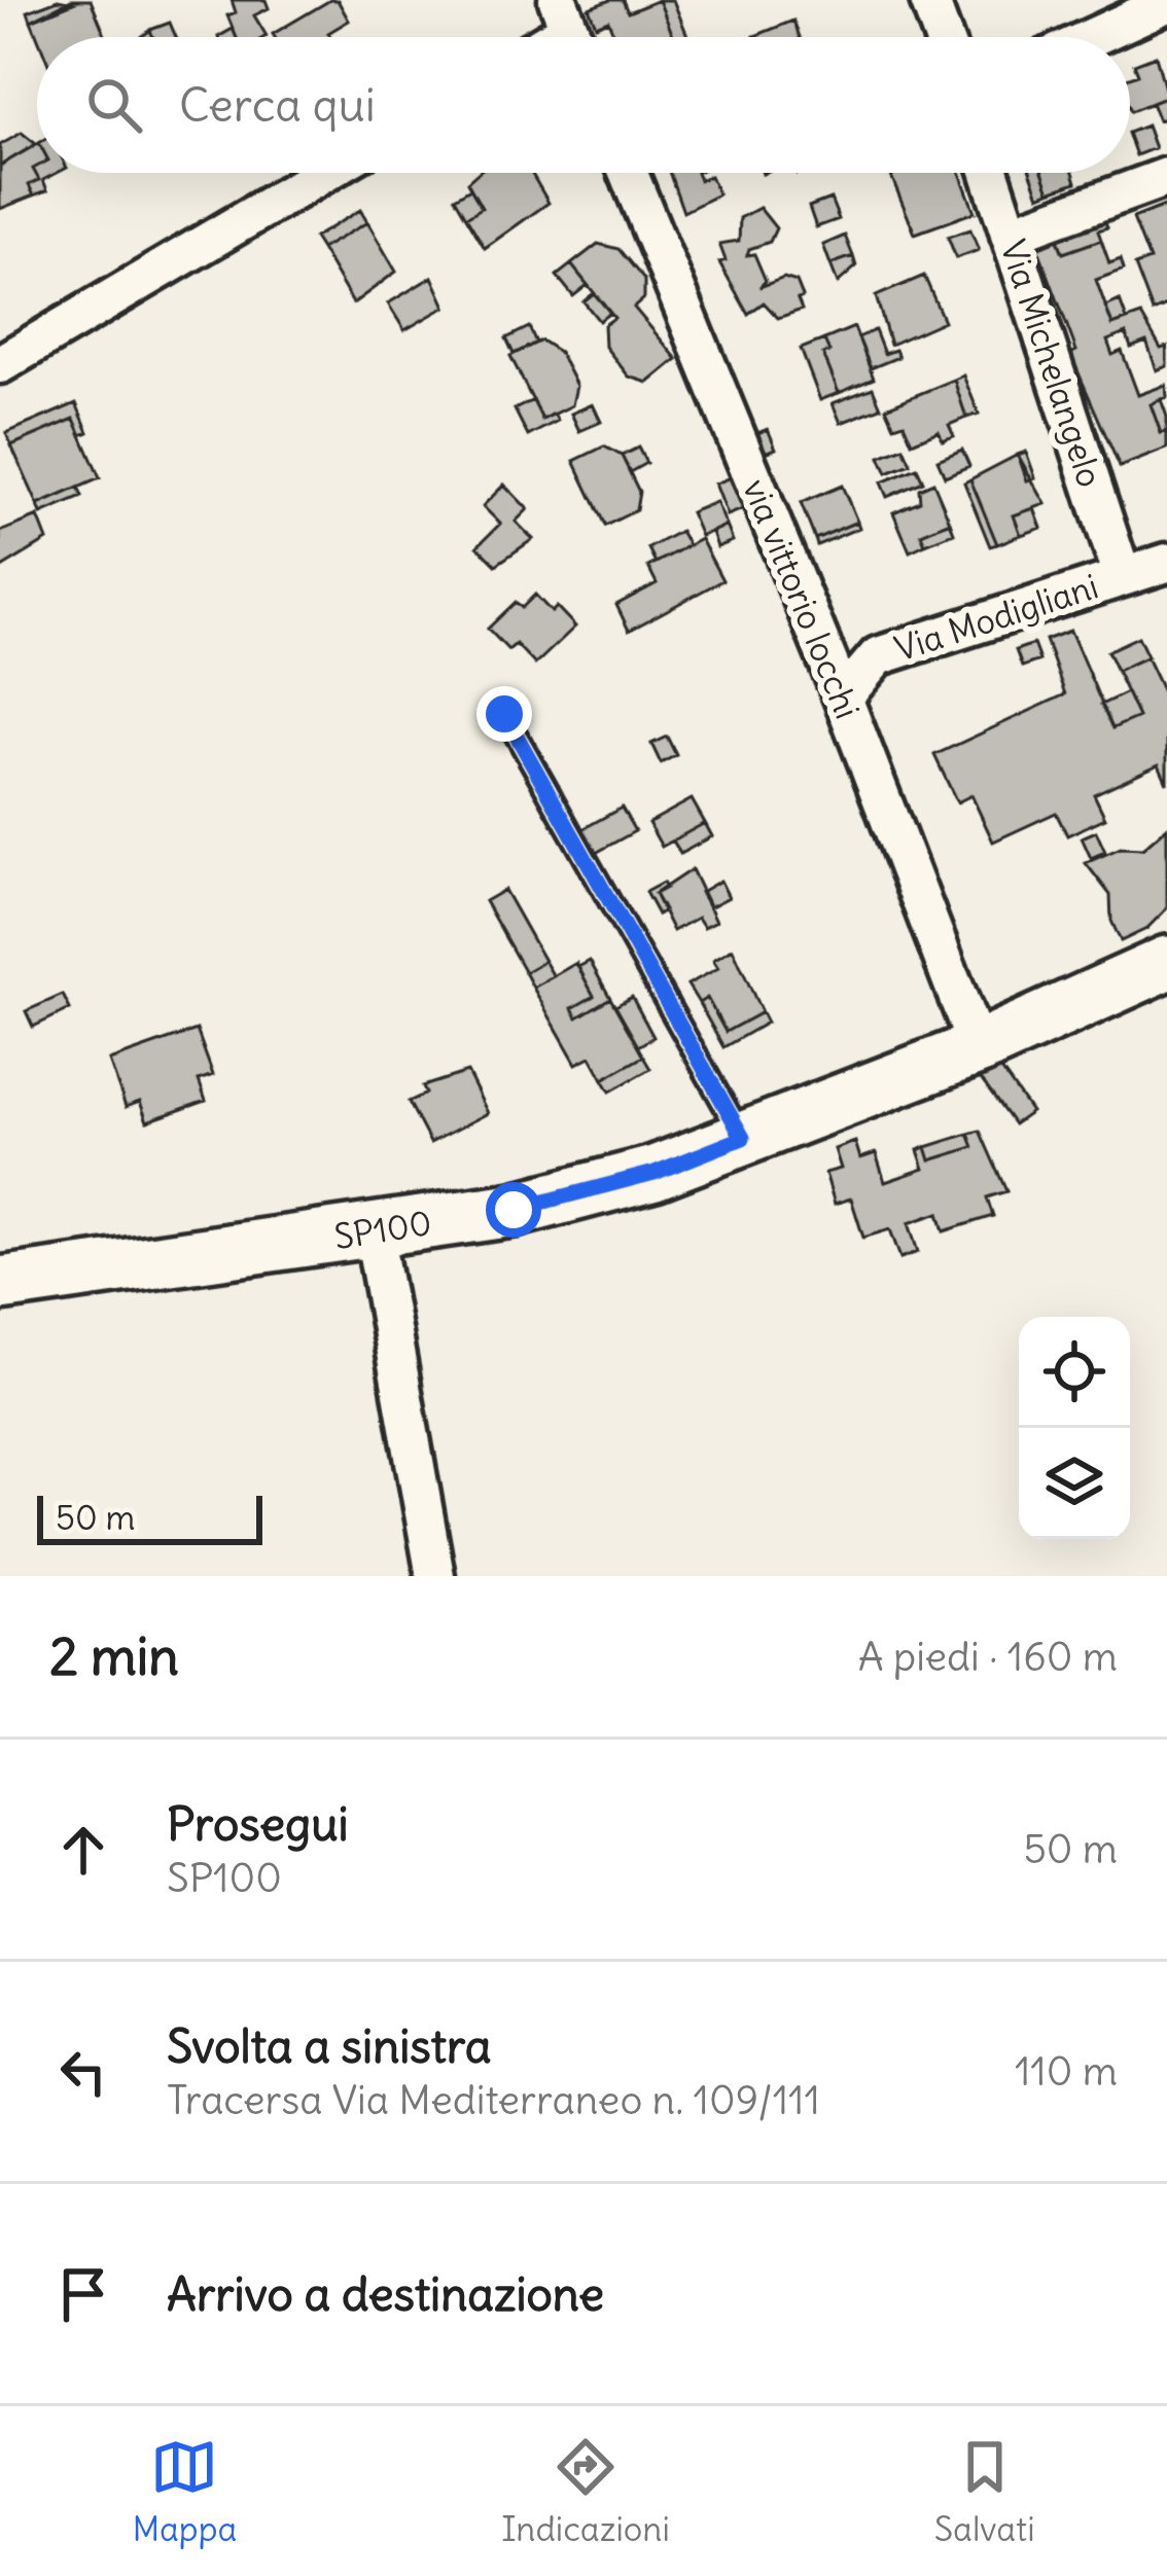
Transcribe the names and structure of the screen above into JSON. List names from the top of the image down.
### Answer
{
  "streets": {
    "main road": ["SP100"],
    "street": ["Via Michelangelo", "via vittorio locchi", "Via Modigliani"]
  },
  "crossings": [
    ["Via Michelangelo", "Via Modigliani"],
    ["via vittorio locchi", "Via Modigliani"],
    ["via vittorio locchi", "SP100"]
  ],
  "scale_bar": "50 m",
  "page": {
    "search": "Cerca qui",
    "scale": "50 m",
    "heading": ["2 min", "A piedi · 160 m"],
    "list": [
      ["Prosegui", "SP100", "50 m"],
      ["Svolta a sinistra", "Tracersa Via Mediterraneo n. 109/111", "110 m"],
      "Arrivo a destinazione"
    ],
    "nav": ["Mappa", "Indicazioni", "Salvati"]
  }
}
